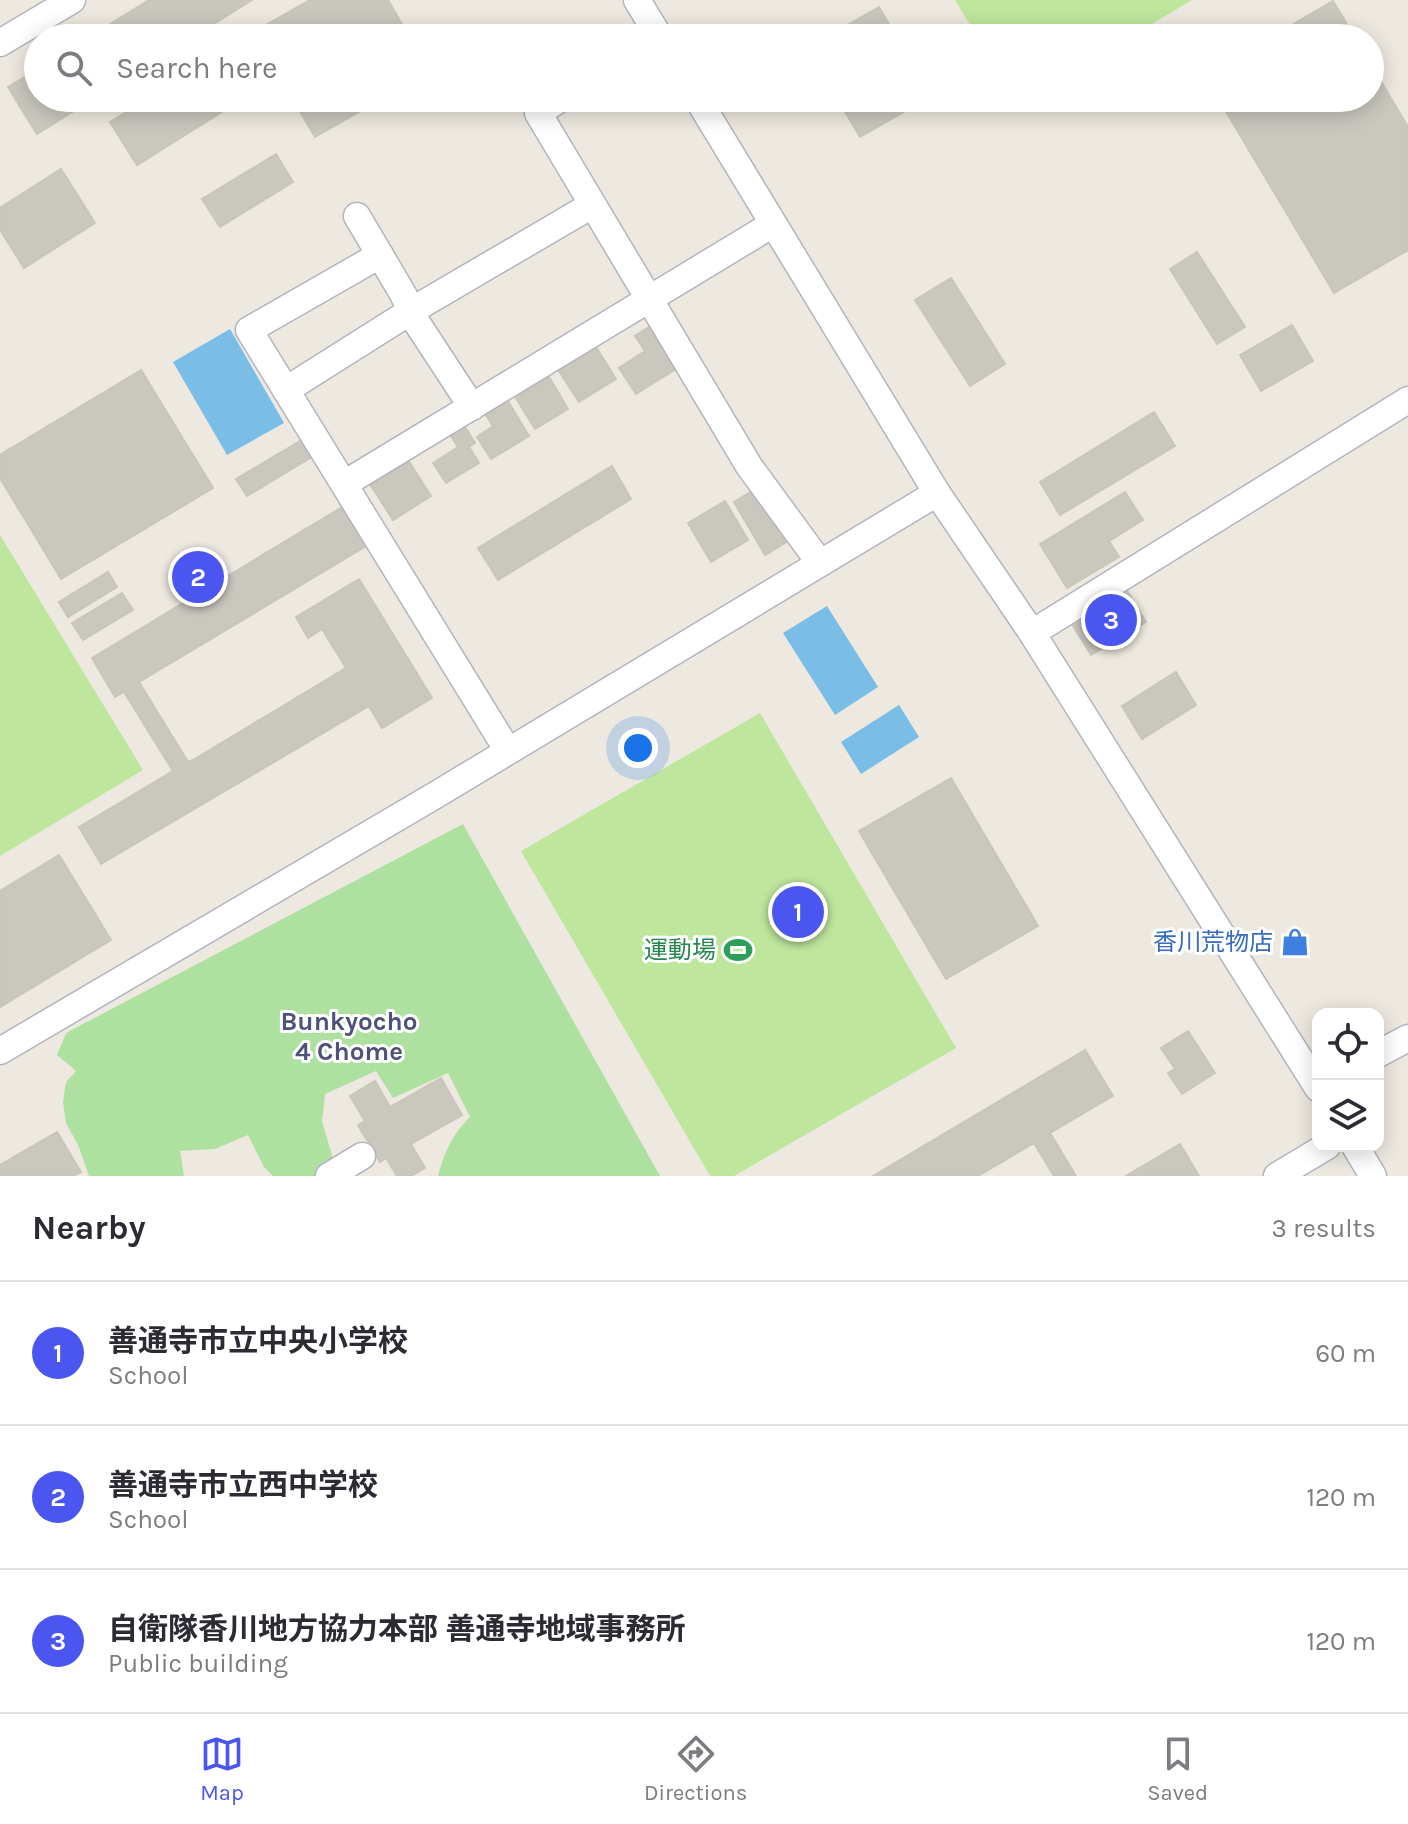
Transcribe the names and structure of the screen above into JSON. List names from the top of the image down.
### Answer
{
  "districts": ["Bunkyocho 4 Chome"],
  "places": {
    "shop": ["香川荒物店"],
    "sports": ["運動場"]
  },
  "page": {
    "search": "Search here",
    "pins": ["2", "3", "1"],
    "heading": ["Nearby", "3 results"],
    "list": [
      {
        "mark": "1",
        "name": "善通寺市立中央小学校",
        "note": "School",
        "value": "60 m"
      },
      {
        "mark": "2",
        "name": "善通寺市立西中学校",
        "note": "School",
        "value": "120 m"
      },
      {
        "mark": "3",
        "name": "自衛隊香川地方協力本部 善通寺地域事務所",
        "note": "Public building",
        "value": "120 m"
      }
    ],
    "nav": ["Map", "Directions", "Saved"]
  }
}
